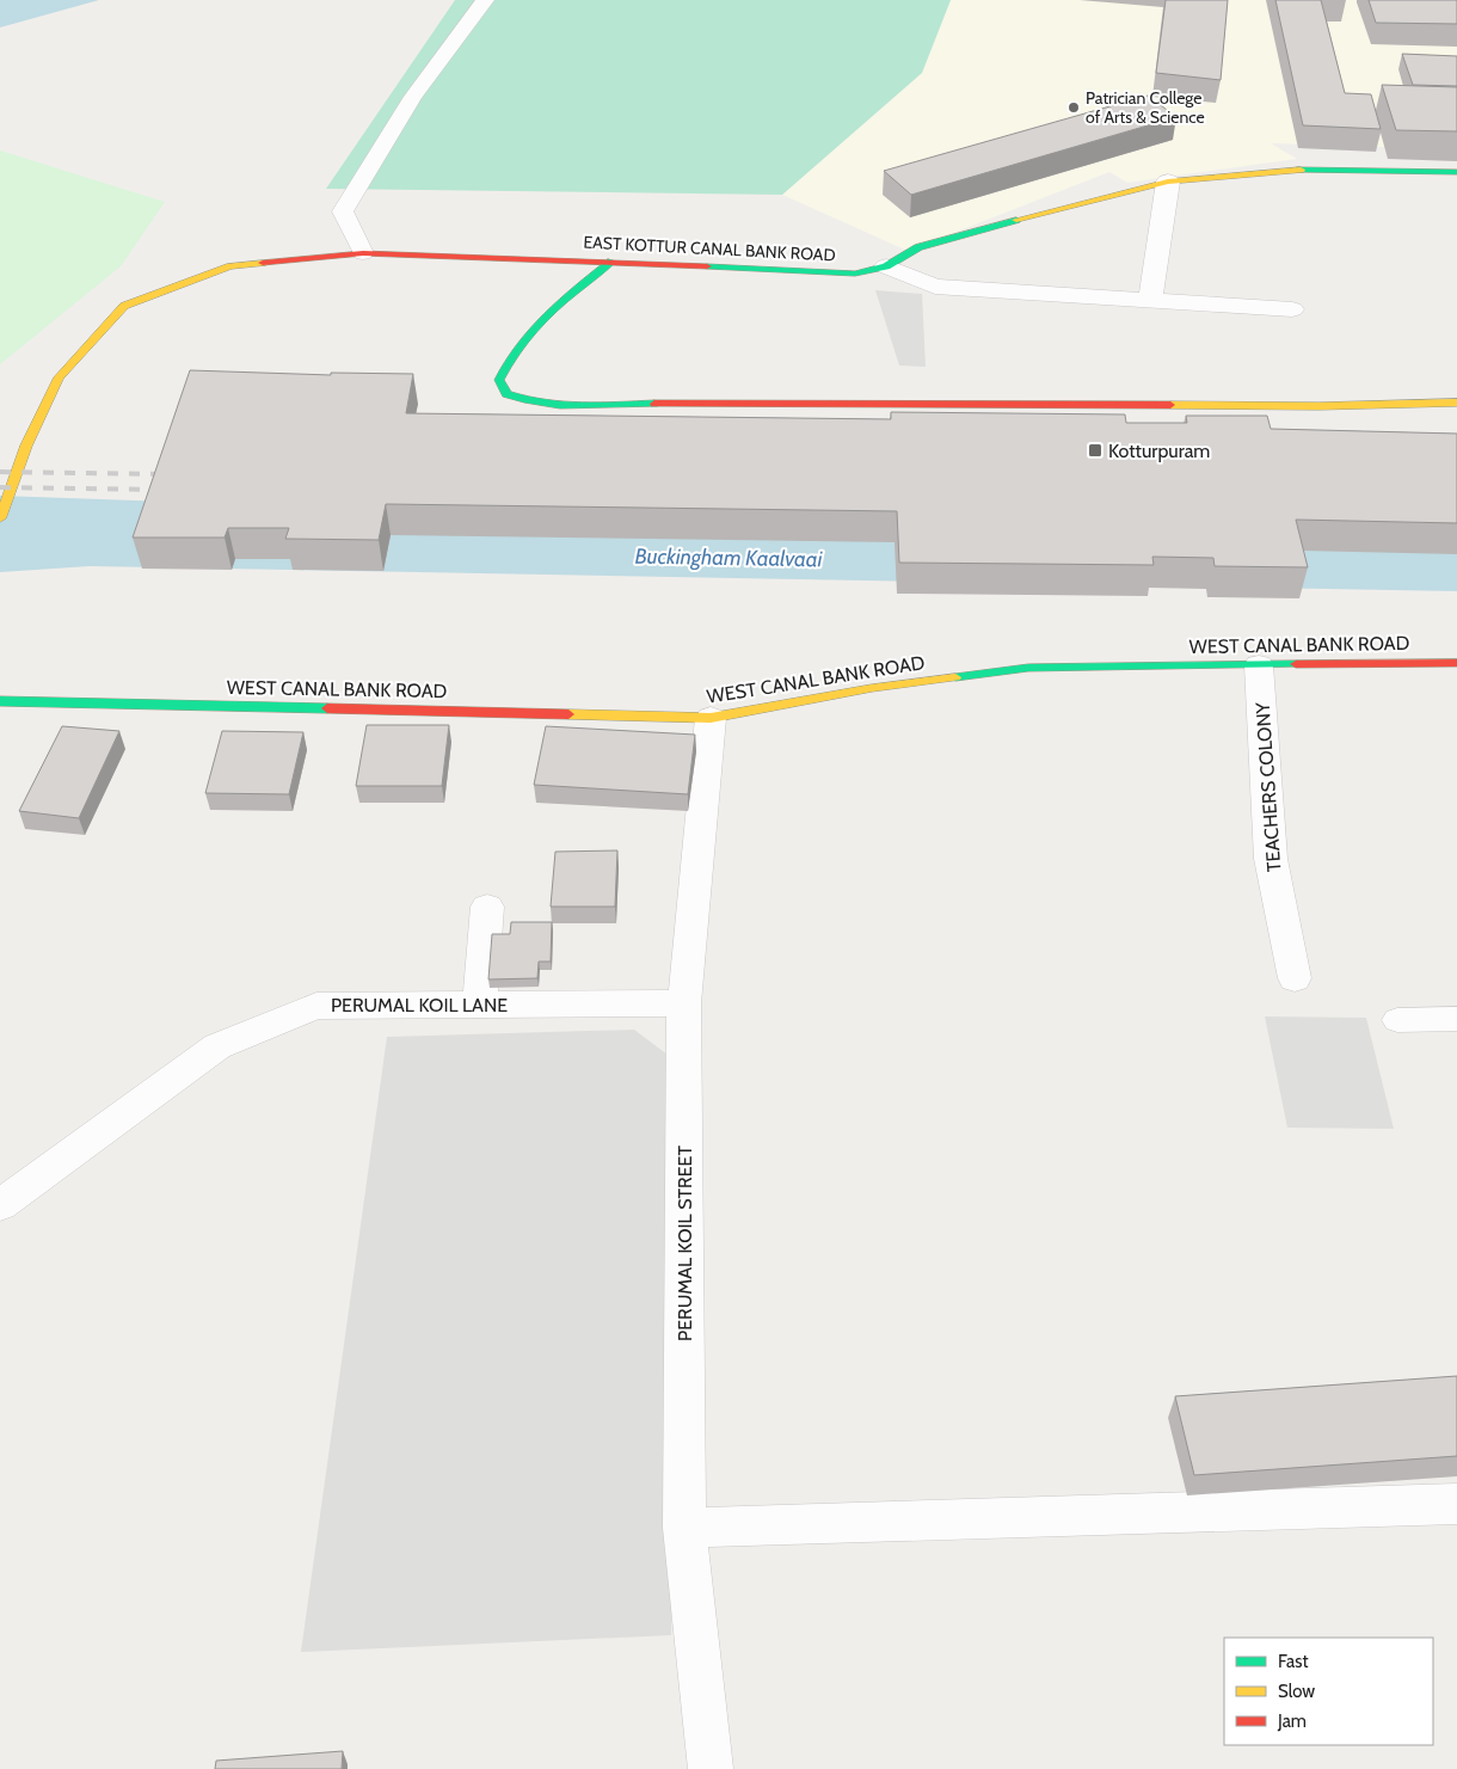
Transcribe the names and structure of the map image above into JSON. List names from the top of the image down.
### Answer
{
  "streets": {
    "street": [
      "EAST KOTTUR CANAL BANK ROAD",
      "WEST CANAL BANK ROAD",
      "TEACHERS COLONY",
      "PERUMAL KOIL LANE",
      "PERUMAL KOIL STREET"
    ]
  },
  "crossings": [
    ["WEST CANAL BANK ROAD", "TEACHERS COLONY"],
    ["WEST CANAL BANK ROAD", "PERUMAL KOIL STREET"],
    ["PERUMAL KOIL LANE", "PERUMAL KOIL STREET"]
  ],
  "water": ["Buckingham Kaalvaai"],
  "places": {
    "other": ["Patrician College of Arts & Science"],
    "transit": ["Kotturpuram"]
  },
  "legend": ["Fast", "Slow", "Jam"]
}
